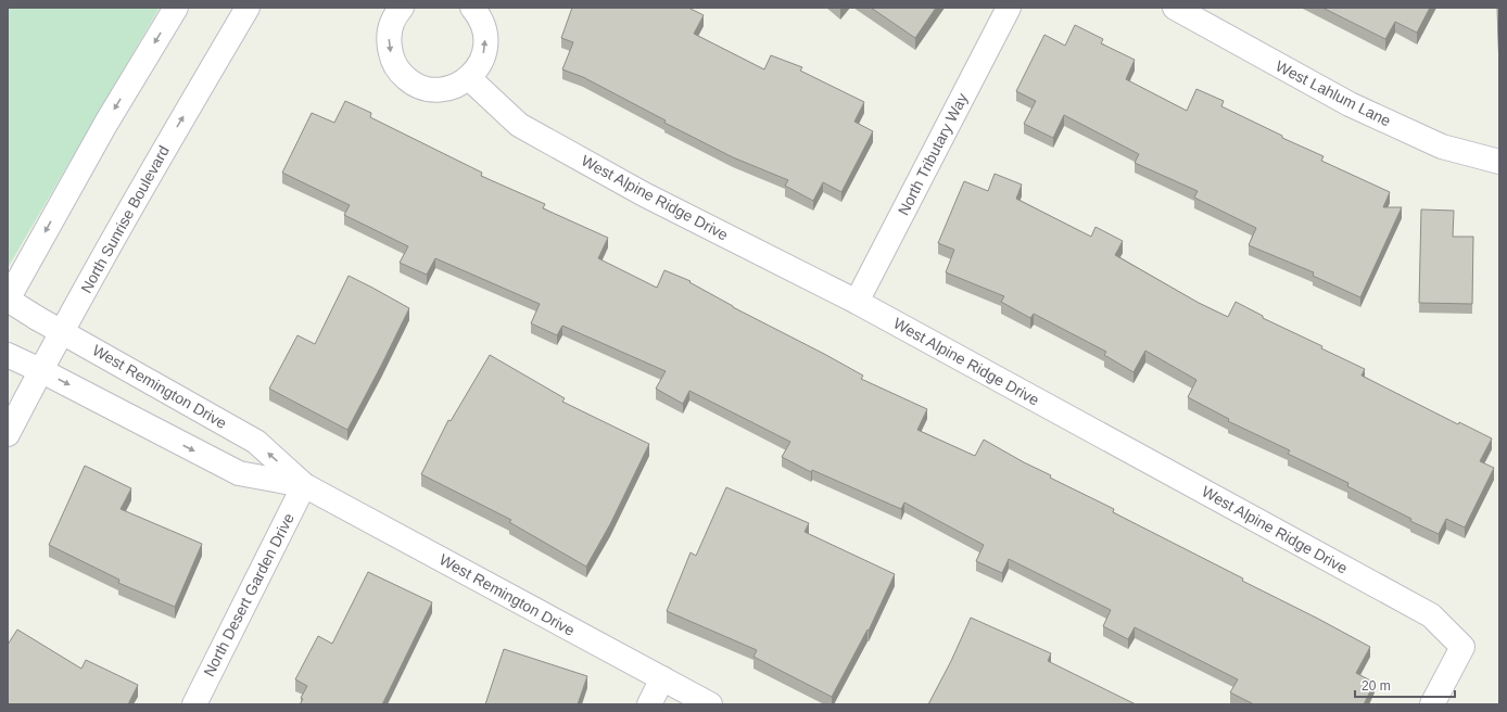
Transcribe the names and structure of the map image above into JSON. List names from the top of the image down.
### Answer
{
  "streets": {
    "street": [
      "West Lahlum Lane",
      "North Tributary Way",
      "West Alpine Ridge Drive",
      "North Sunrise Boulevard",
      "West Remington Drive",
      "North Desert Garden Drive"
    ]
  },
  "crossings": [
    ["North Tributary Way", "West Alpine Ridge Drive"],
    ["North Sunrise Boulevard", "West Remington Drive"],
    ["West Remington Drive", "North Desert Garden Drive"]
  ],
  "scale_bar": "20 m"
}
